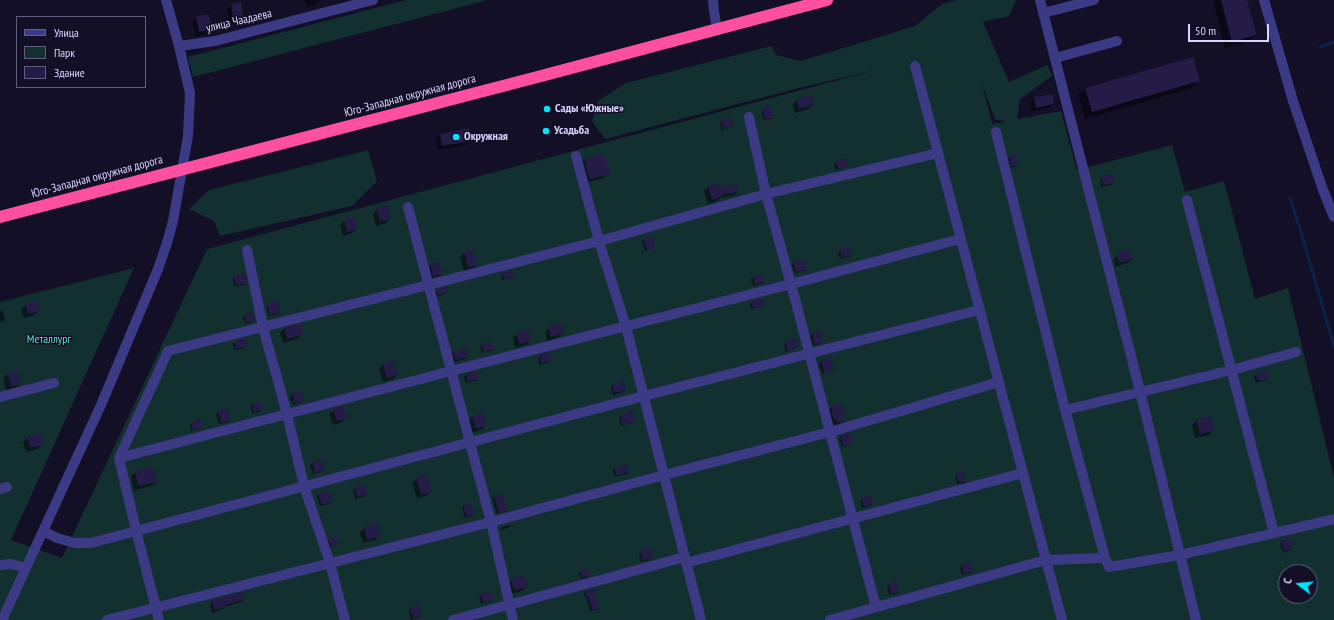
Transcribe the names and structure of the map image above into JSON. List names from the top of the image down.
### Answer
{
  "streets": {
    "highway": ["Юго-Западная окружная дорога"],
    "street": ["улица Чаадаева"]
  },
  "parks": ["Металлург"],
  "places": ["Сады «Южные»", "Усадьба", "Окружная"],
  "legend": ["Улица", "Парк", "Здание"],
  "scale_bar": "50 m",
  "north": "left"
}
